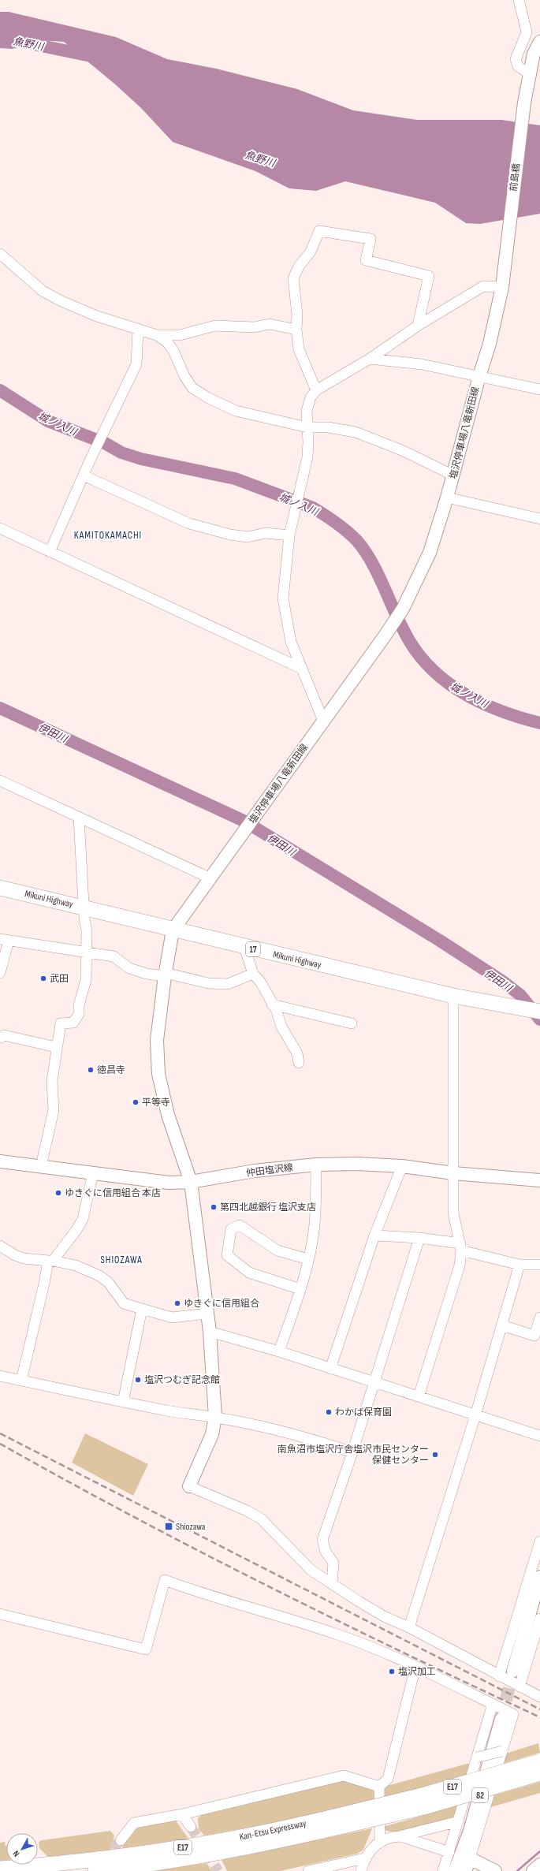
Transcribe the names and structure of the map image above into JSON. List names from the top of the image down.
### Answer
{
  "streets": {
    "highway": [
      "Mikuni Highway",
      "17",
      "E17",
      "Kan-Etsu Expressway"
    ],
    "main road": [
      "前島橋",
      "塩沢停車場八竜新田線",
      "仲田塩沢線",
      "82"
    ]
  },
  "crossings": [
    ["前島橋", "塩沢停車場八竜新田線"],
    ["塩沢停車場八竜新田線", "Mikuni Highway"]
  ],
  "districts": ["KAMITOKAMACHI", "SHIOZAWA"],
  "water": ["魚野川", "城ノ入川", "伊田川"],
  "places": {
    "other": [
      "武田",
      "徳昌寺",
      "平等寺",
      "ゆきぐに信用組合 本店",
      "第四北越銀行 塩沢支店",
      "ゆきぐに信用組合",
      "塩沢つむぎ記念館",
      "わかば保育園",
      "南魚沼市塩沢庁舎塩沢市民センター 保健センター",
      "塩沢加工"
    ],
    "transit": ["Shiozawa"]
  },
  "north": "bottom left"
}
